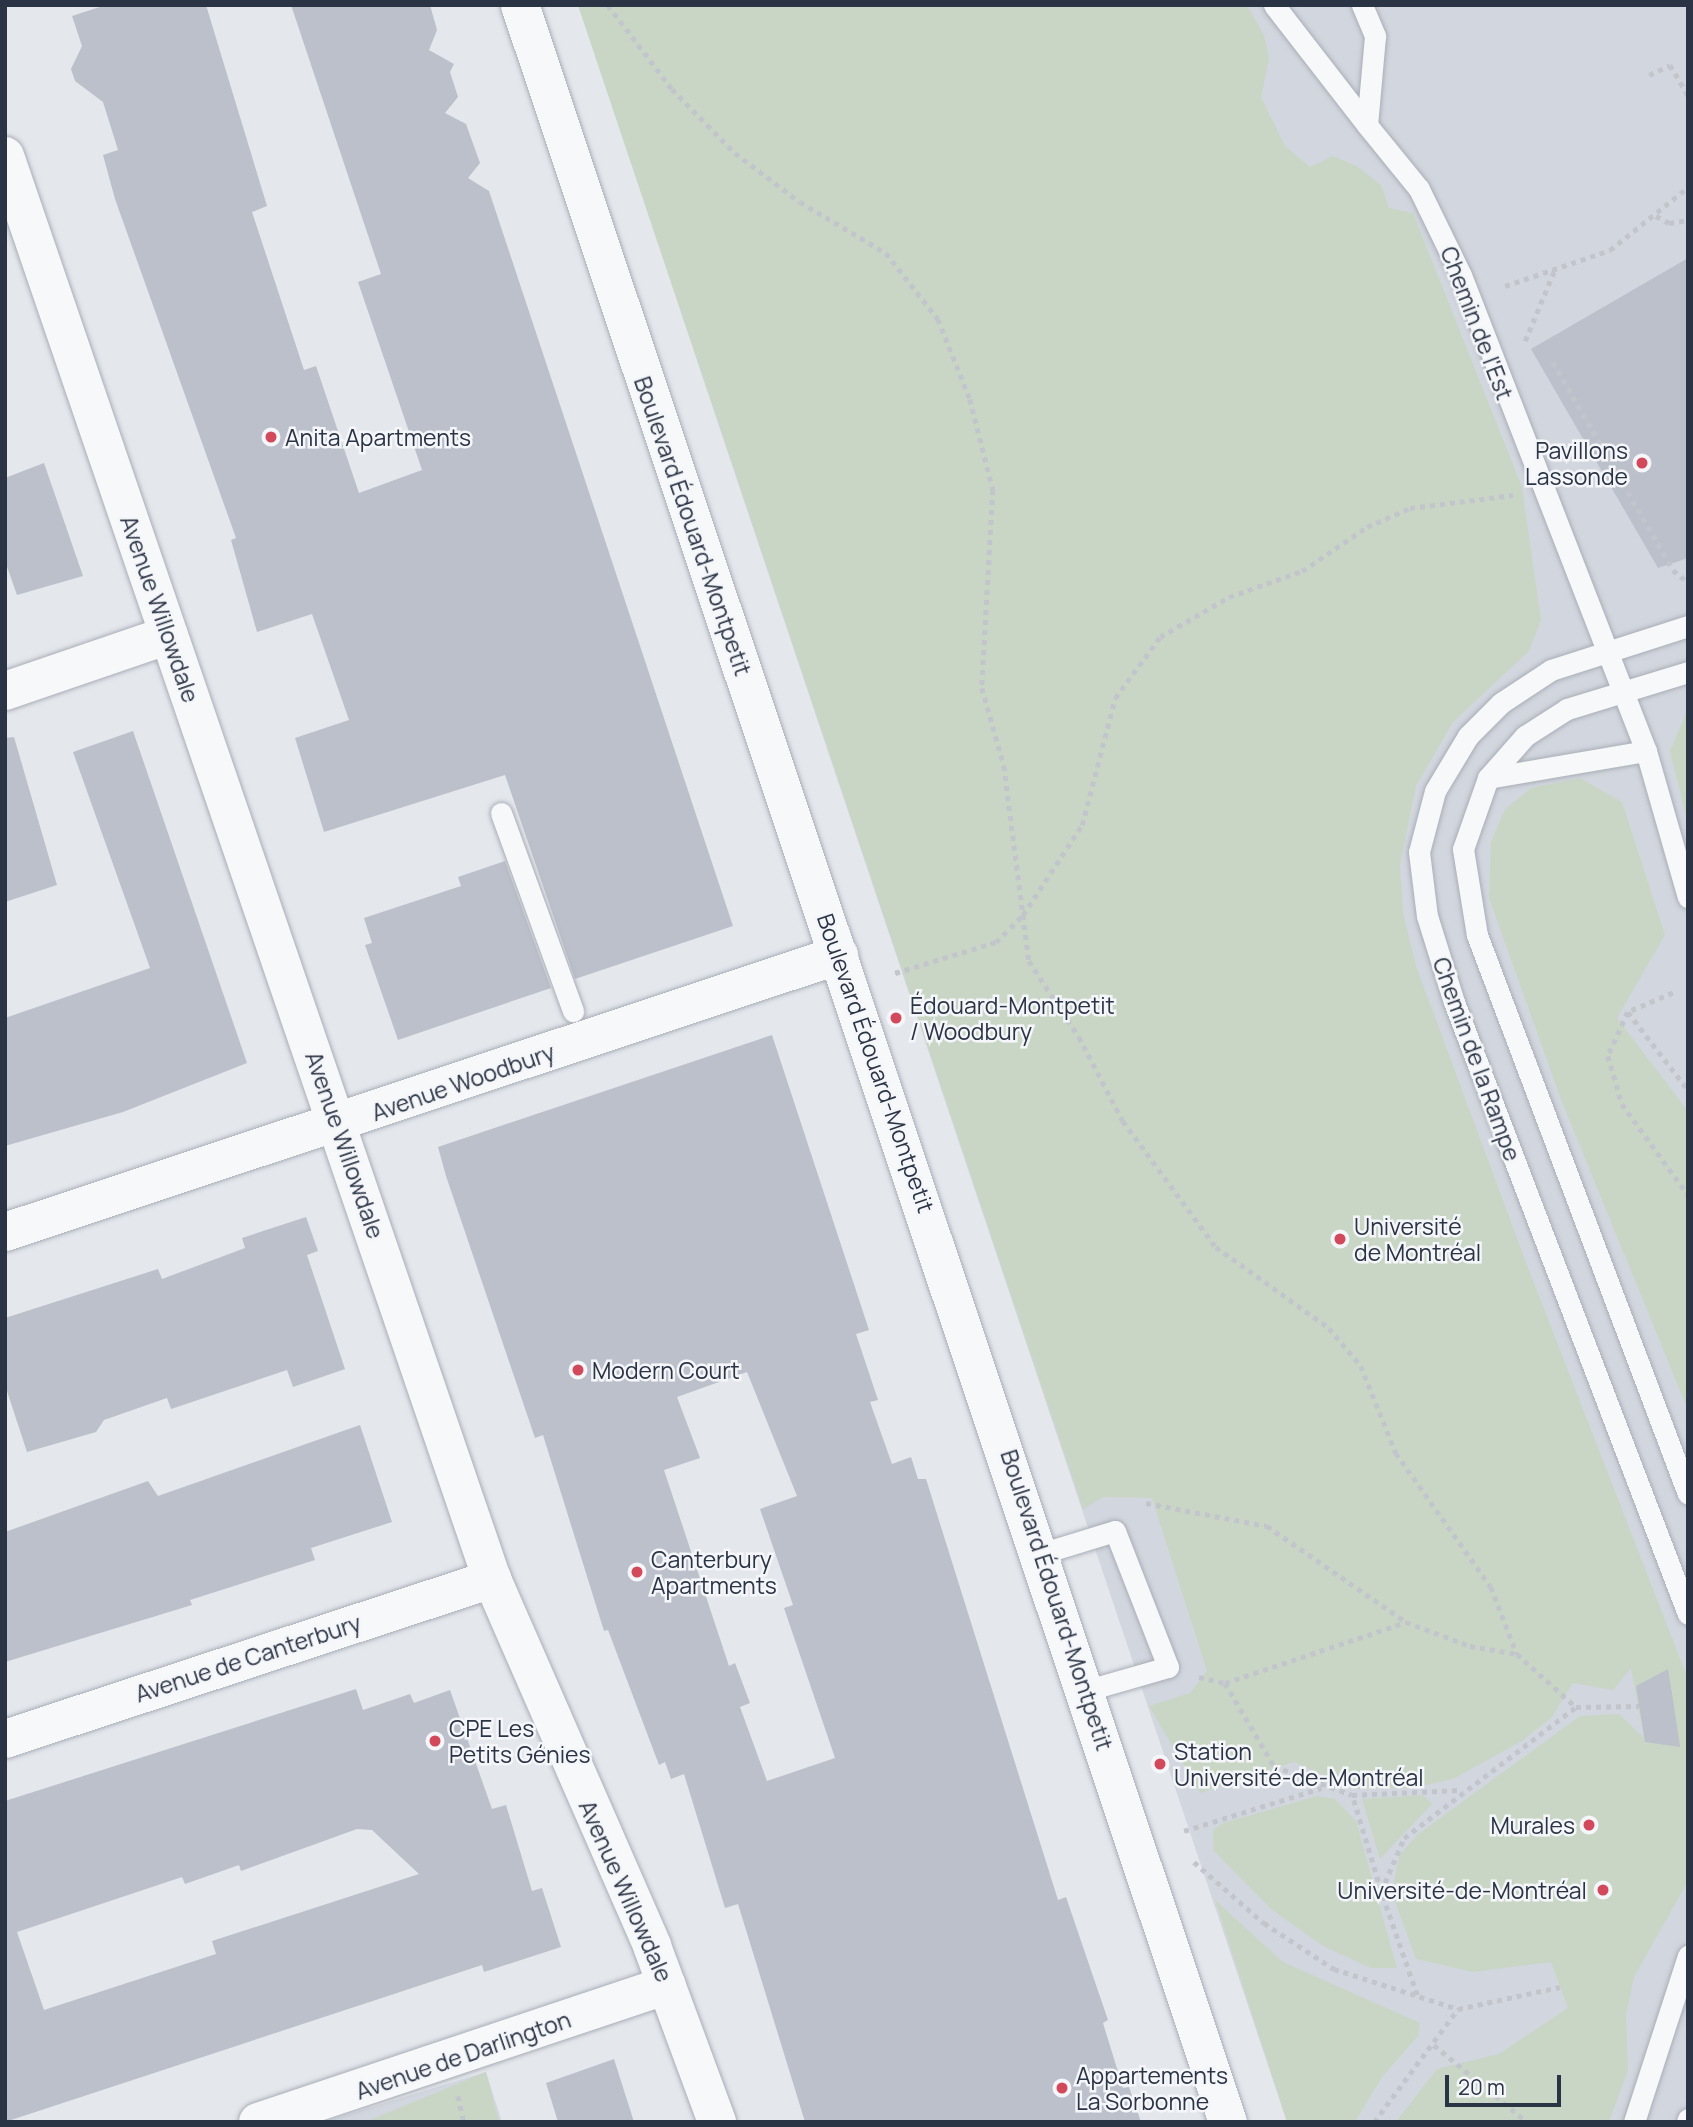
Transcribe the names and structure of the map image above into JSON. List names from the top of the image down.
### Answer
{
  "streets": {
    "street": [
      "Boulevard Édouard-Montpetit",
      "Avenue Willowdale",
      "Avenue Woodbury",
      "Avenue de Canterbury",
      "Avenue de Darlington"
    ],
    "lane": ["Chemin de l'Est", "Chemin de la Rampe"]
  },
  "crossings": [
    ["Chemin de l'Est", "Chemin de la Rampe"],
    ["Boulevard Édouard-Montpetit", "Avenue Woodbury"],
    ["Avenue Willowdale", "Avenue Woodbury"],
    ["Avenue Willowdale", "Avenue de Canterbury"],
    ["Avenue Willowdale", "Avenue de Darlington"]
  ],
  "places": [
    "Anita Apartments",
    "Pavillons Lassonde",
    "Édouard-Montpetit / Woodbury",
    "Université de Montréal",
    "Modern Court",
    "Canterbury Apartments",
    "CPE Les Petits Génies",
    "Station Université-de-Montréal",
    "Murales",
    "Université-de-Montréal",
    "Appartements La Sorbonne"
  ],
  "scale_bar": "20 m"
}
